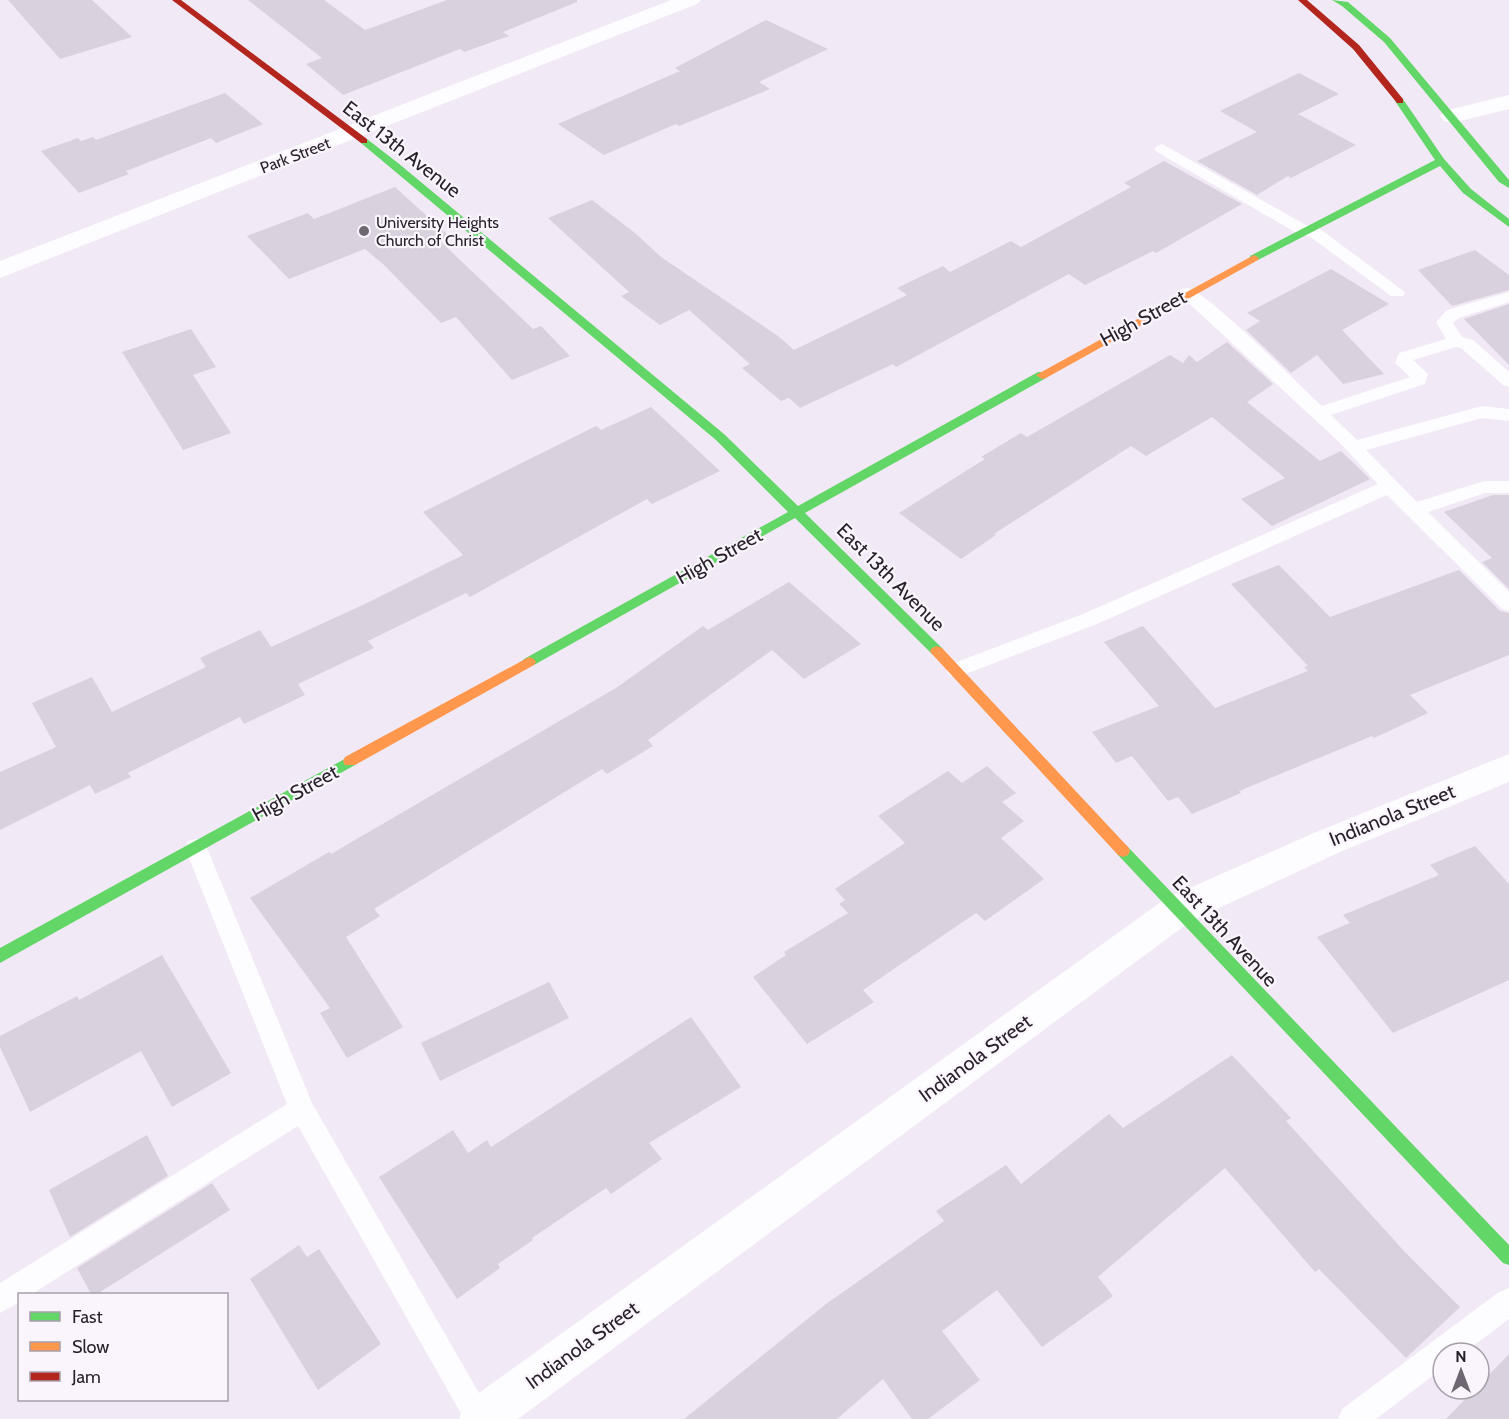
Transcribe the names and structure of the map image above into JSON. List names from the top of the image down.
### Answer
{
  "streets": {
    "street": [
      "East 13th Avenue",
      "Park Street",
      "High Street",
      "Indianola Street"
    ]
  },
  "crossings": [
    ["East 13th Avenue", "Park Street"],
    ["East 13th Avenue", "High Street"],
    ["East 13th Avenue", "Indianola Street"]
  ],
  "places": ["University Heights Church of Christ"],
  "legend": ["Fast", "Slow", "Jam"],
  "north": "top"
}
